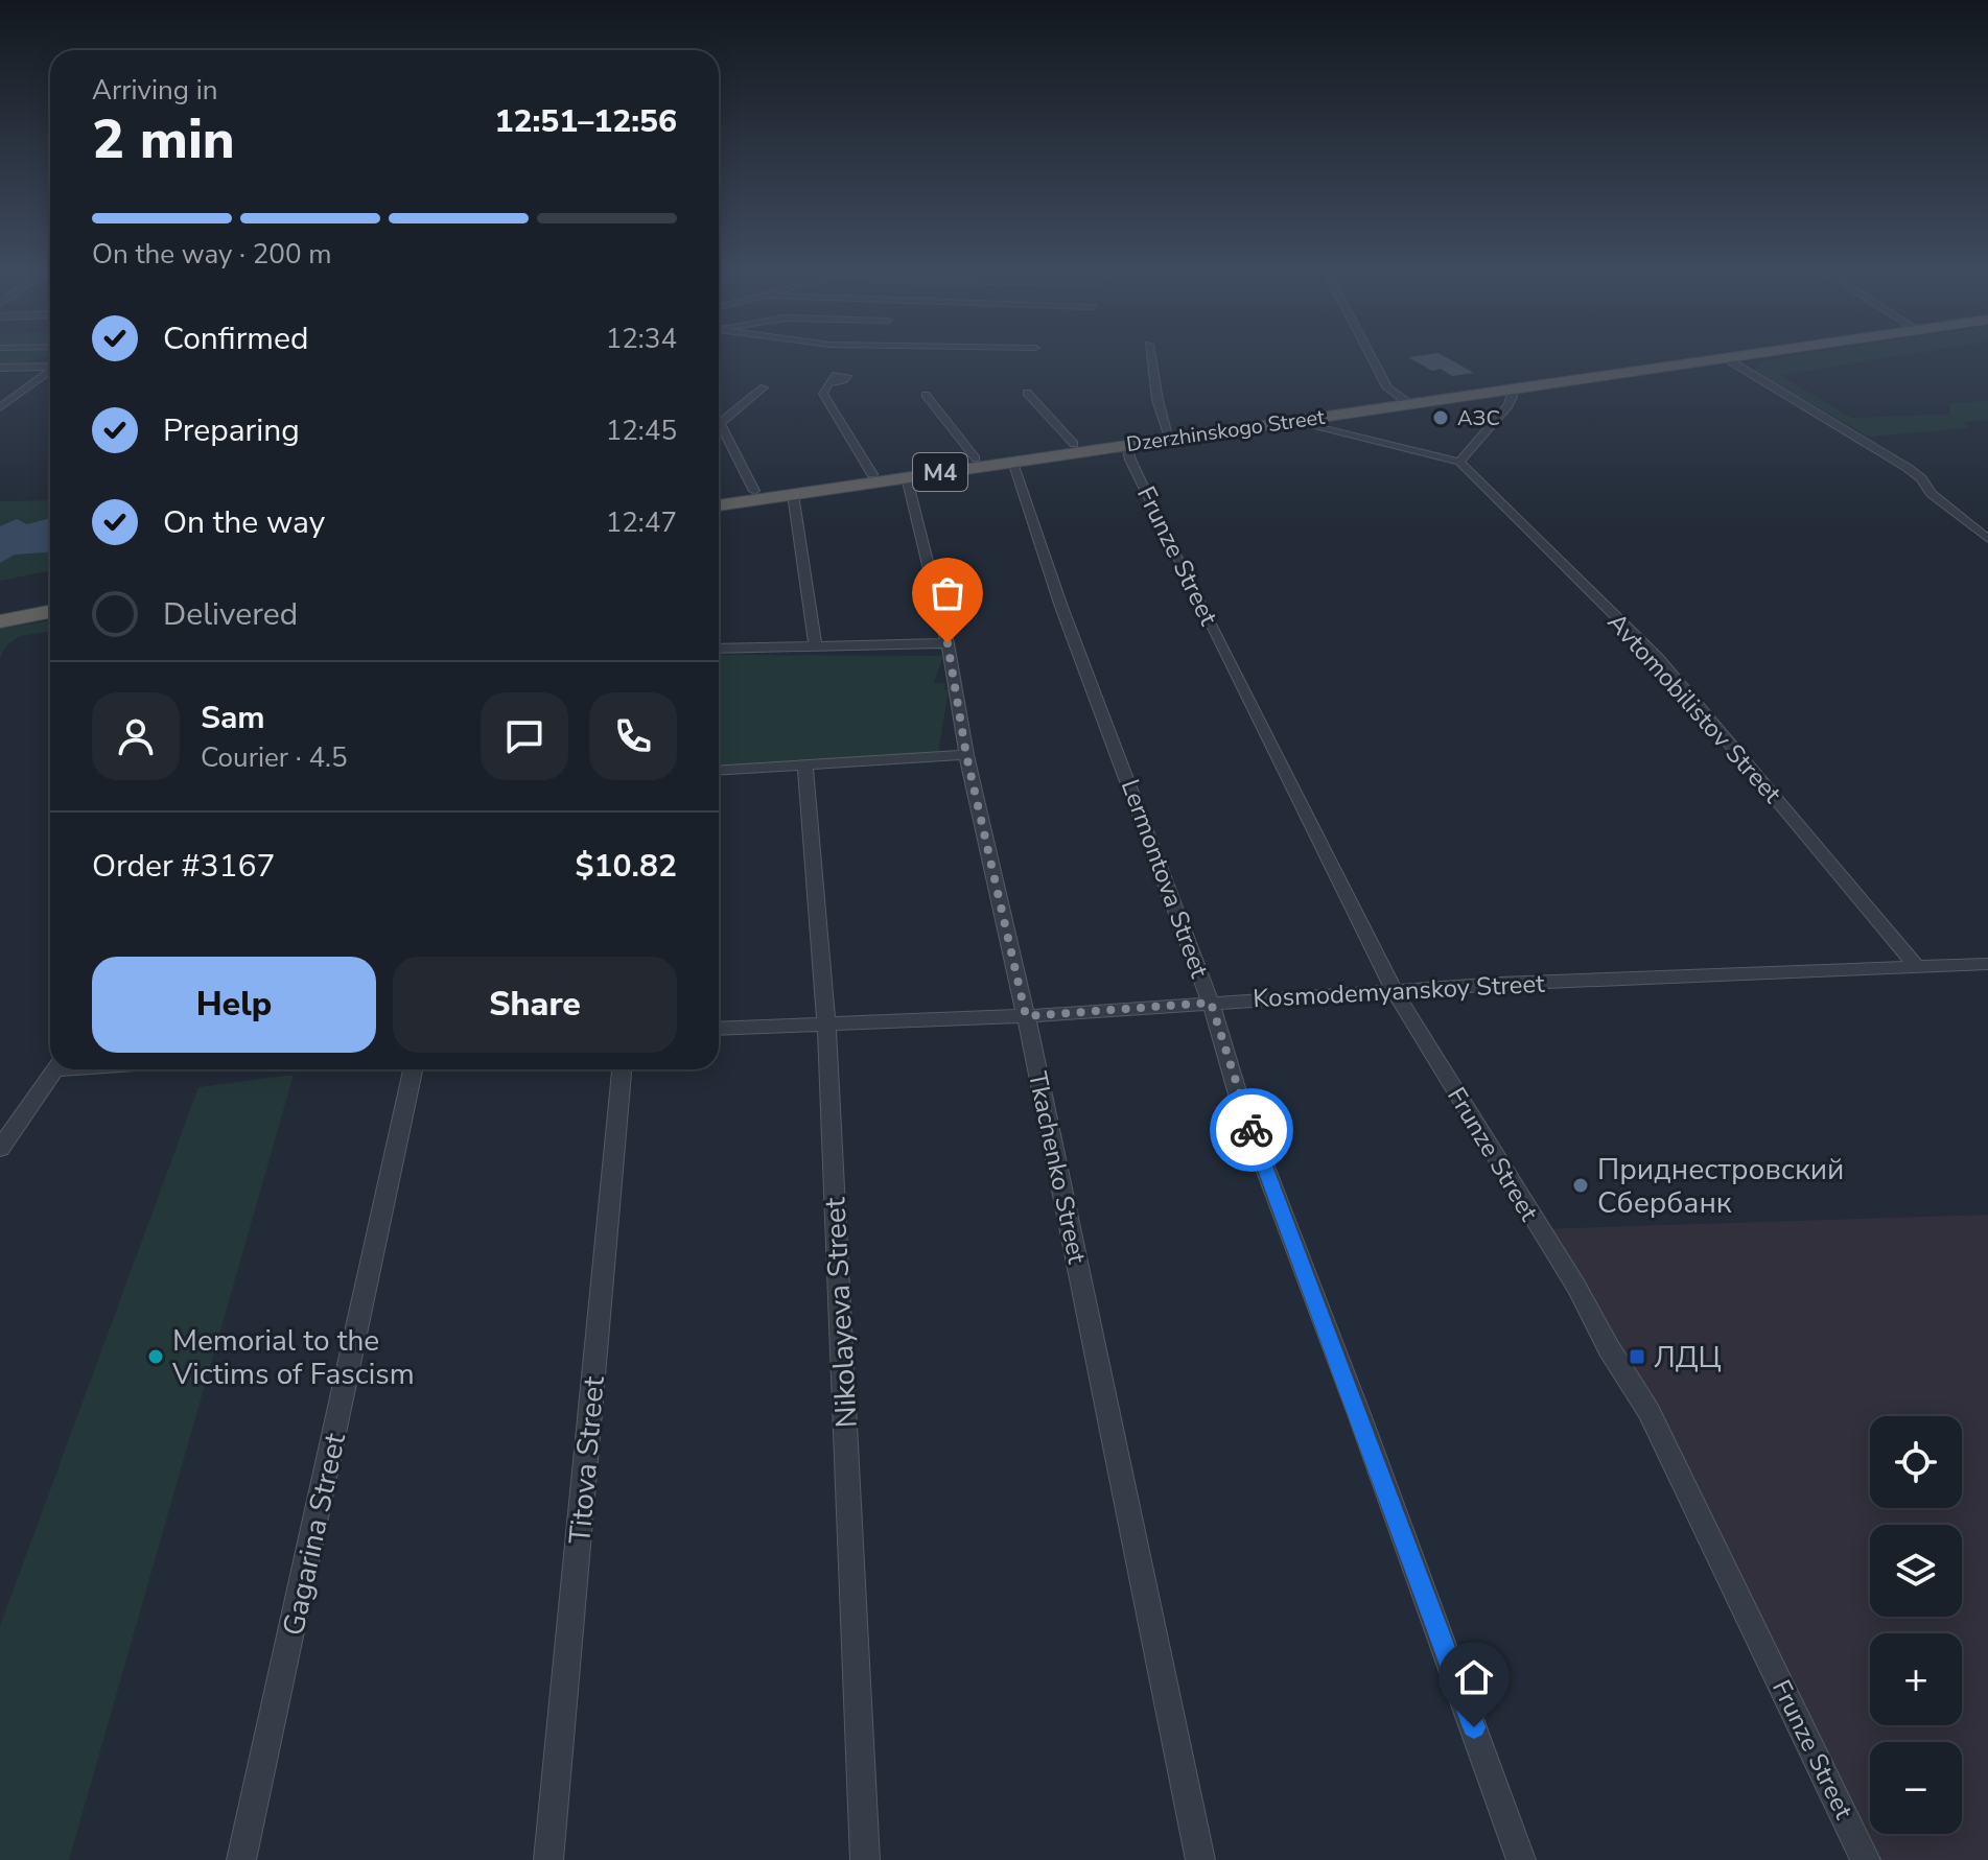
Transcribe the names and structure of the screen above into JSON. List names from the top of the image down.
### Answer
{
  "streets": {
    "highway": ["Dzerzhinskogo Street", "M4"],
    "street": [
      "Frunze Street",
      "Avtomobilistov Street",
      "Lermontova Street",
      "Kosmodemyanskoy Street",
      "Tkachenko Street",
      "Nikolayeva Street",
      "Titova Street",
      "Gagarina Street"
    ]
  },
  "crossings": [
    ["Dzerzhinskogo Street", "Frunze Street"],
    ["Dzerzhinskogo Street", "Lermontova Street"],
    ["Dzerzhinskogo Street", "Tkachenko Street"],
    ["Frunze Street", "Kosmodemyanskoy Street"],
    ["Avtomobilistov Street", "Kosmodemyanskoy Street"],
    ["Lermontova Street", "Kosmodemyanskoy Street"],
    ["Kosmodemyanskoy Street", "Tkachenko Street"],
    ["Kosmodemyanskoy Street", "Nikolayeva Street"]
  ],
  "places": {
    "other": ["АЗС", "Приднестровский Сбербанк", "Memorial to the Victims of Fascism"],
    "transit": ["ЛДЦ"]
  },
  "page": {
    "heading": ["2 min", "Arriving in", "12:51–12:56"],
    "panel": [
      "Sam",
      "Courier · 4.5",
      "Order #3167",
      "$10.82"
    ],
    "bar": "On the way · 200 m",
    "list": [
      ["Confirmed", "12:34"],
      ["Preparing", "12:45"],
      ["On the way", "12:47"],
      "Delivered"
    ],
    "buttons": ["Help", "Share"],
    "map_buttons": ["+", "−"]
  }
}
